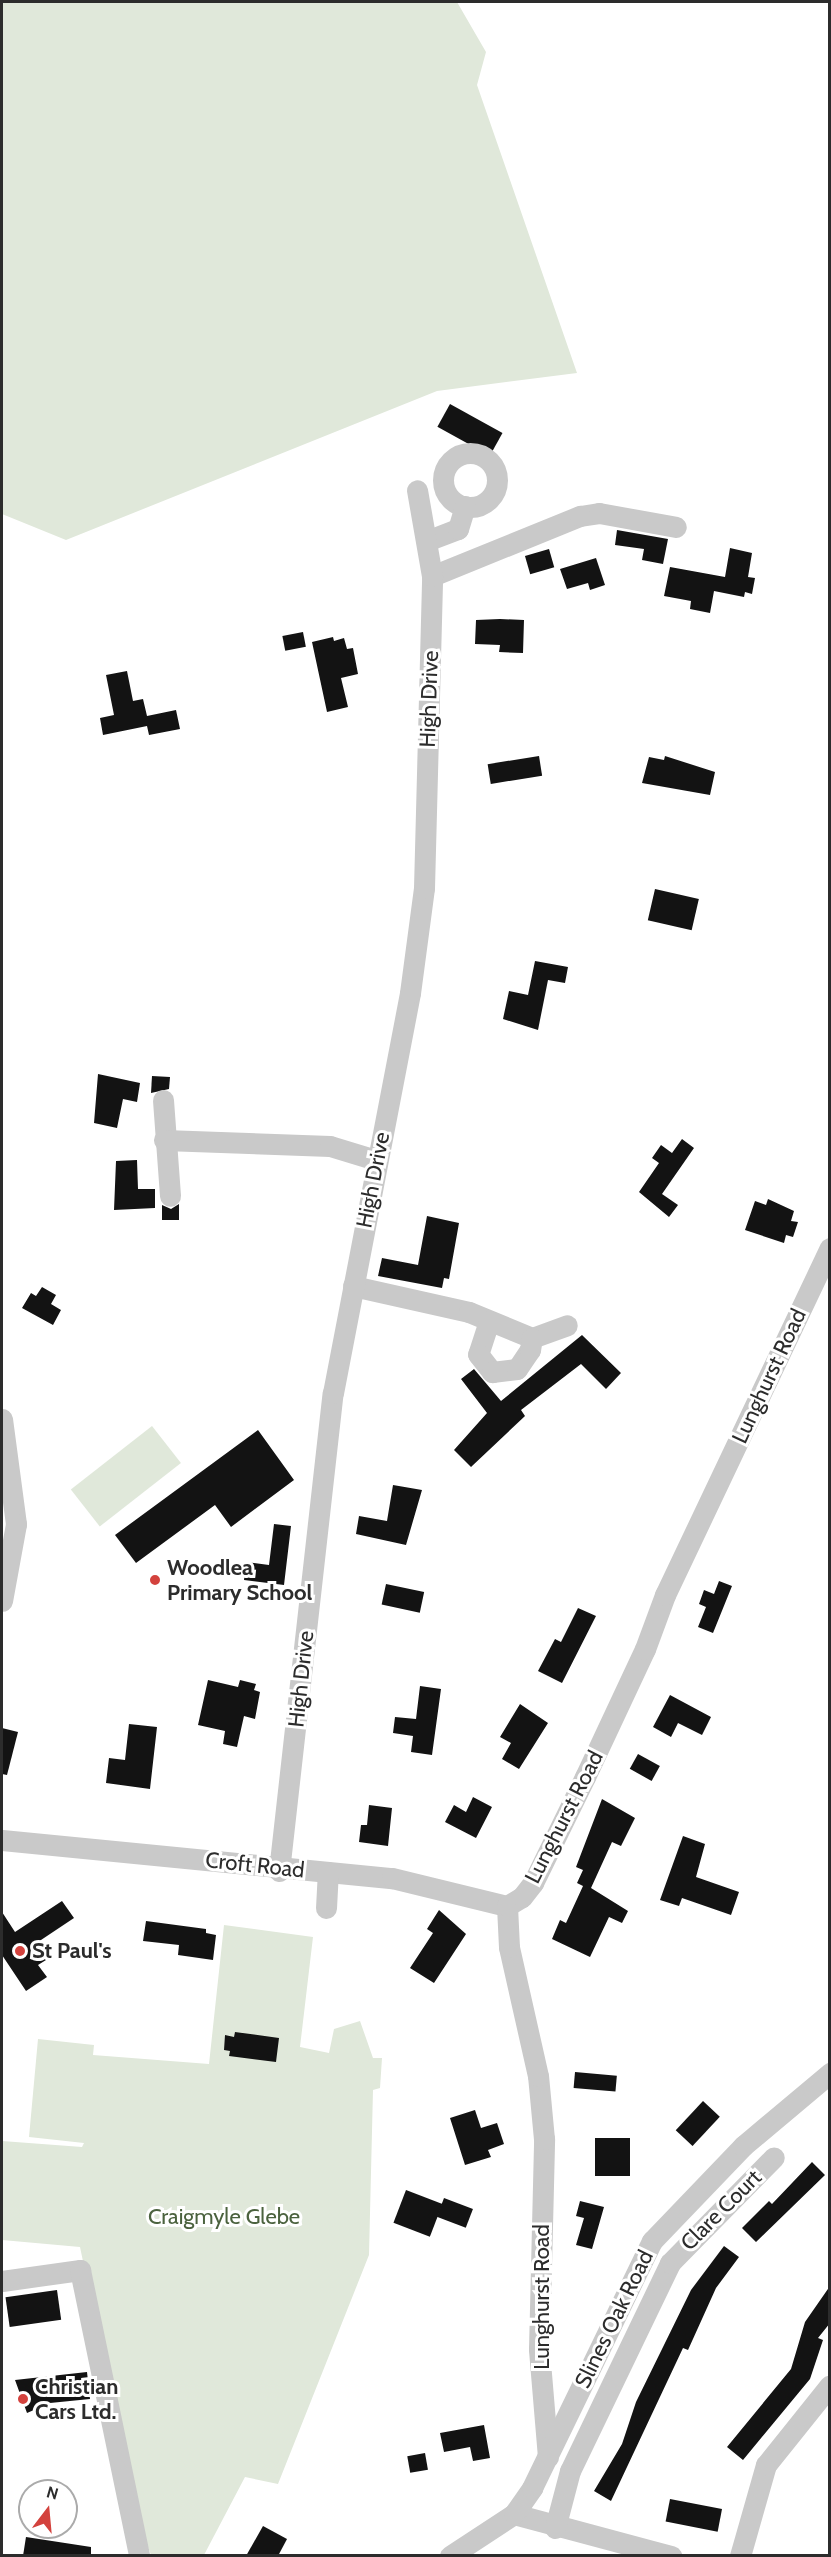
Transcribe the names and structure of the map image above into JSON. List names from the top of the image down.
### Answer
{
  "streets": {
    "street": [
      "High Drive",
      "Lunghurst Road",
      "Croft Road",
      "Clare Court",
      "Slines Oak Road"
    ]
  },
  "crossings": [
    ["High Drive", "Croft Road"],
    ["Lunghurst Road", "Croft Road"],
    ["Lunghurst Road", "Slines Oak Road"]
  ],
  "parks": ["Craigmyle Glebe"],
  "places": ["Woodlea Primary School", "St Paul's", "Christian Cars Ltd."],
  "north": "top"
}
